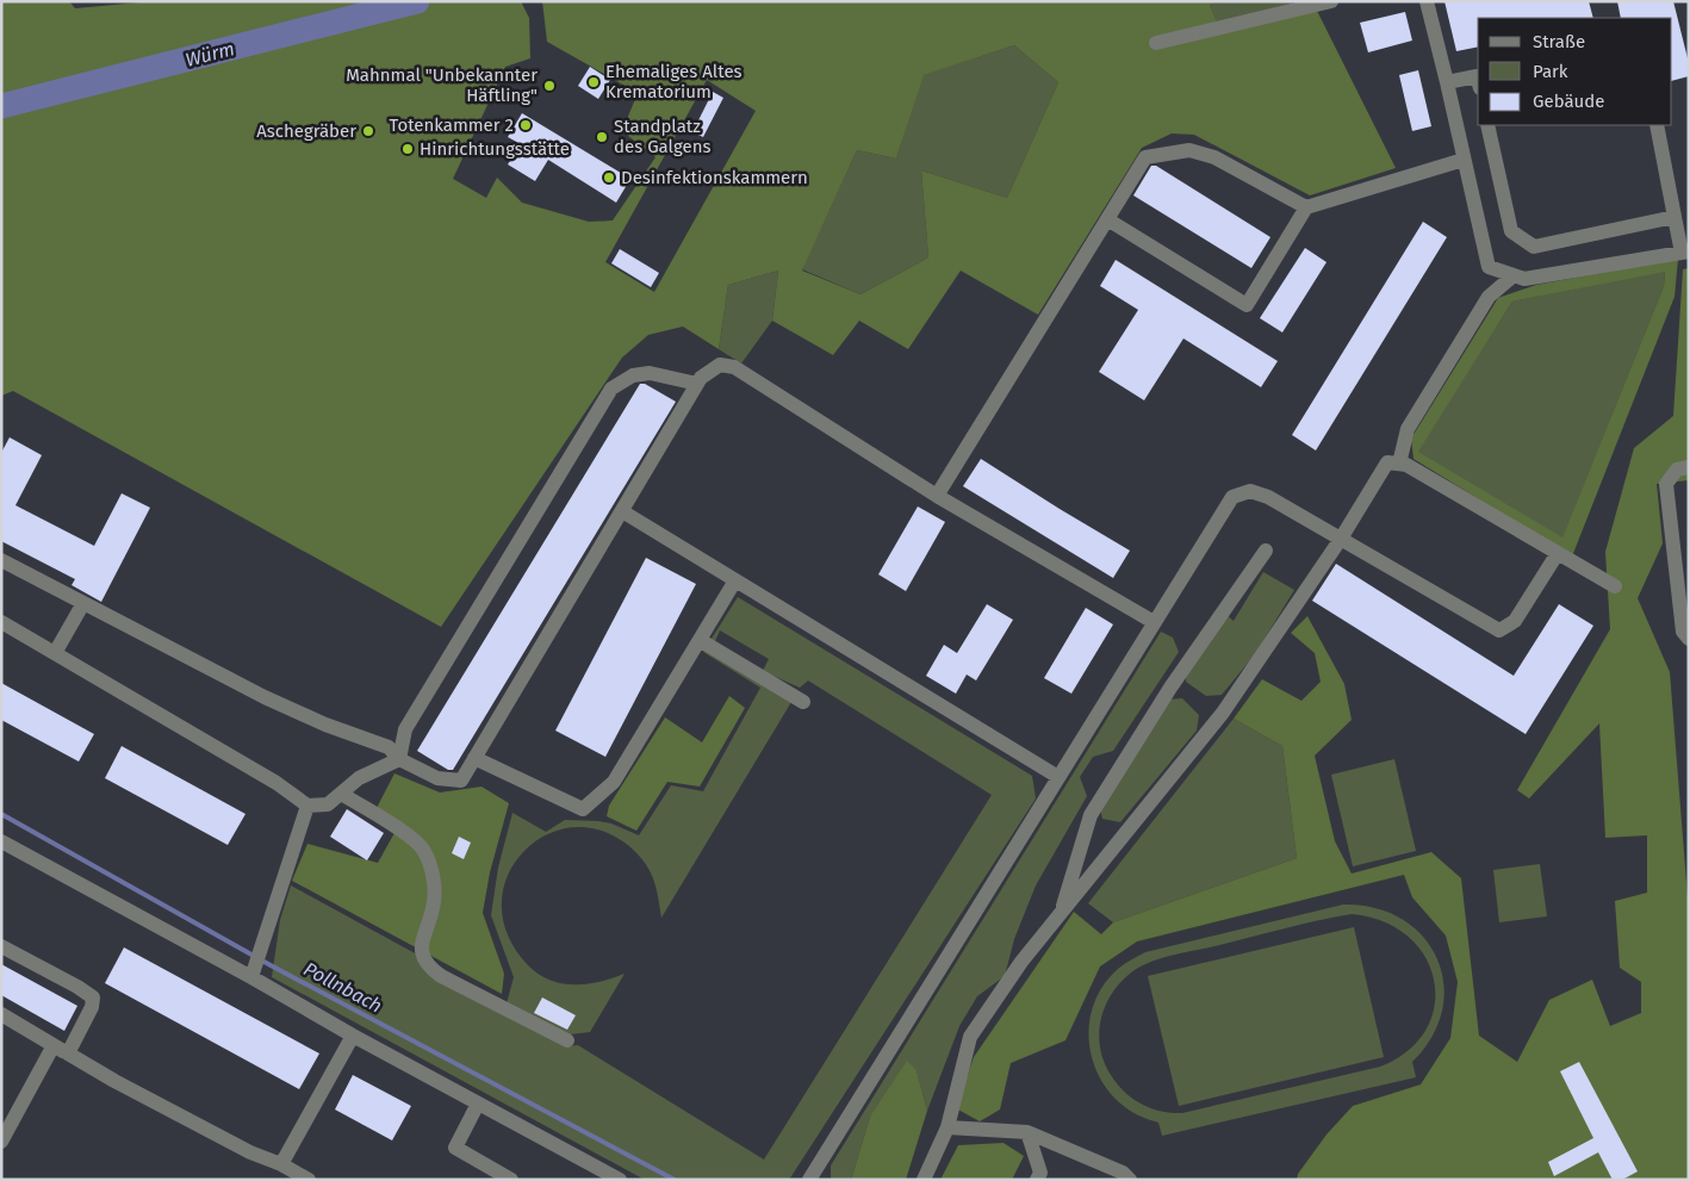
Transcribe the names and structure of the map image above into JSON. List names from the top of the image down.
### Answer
{
  "water": ["Würm", "Pollnbach"],
  "places": [
    "Ehemaliges Altes Krematorium",
    "Mahnmal \"Unbekannter Häftling\"",
    "Totenkammer 2",
    "Aschegräber",
    "Standplatz des Galgens",
    "Hinrichtungsstätte",
    "Desinfektionskammern"
  ],
  "legend": ["Straße", "Park", "Gebäude"]
}
